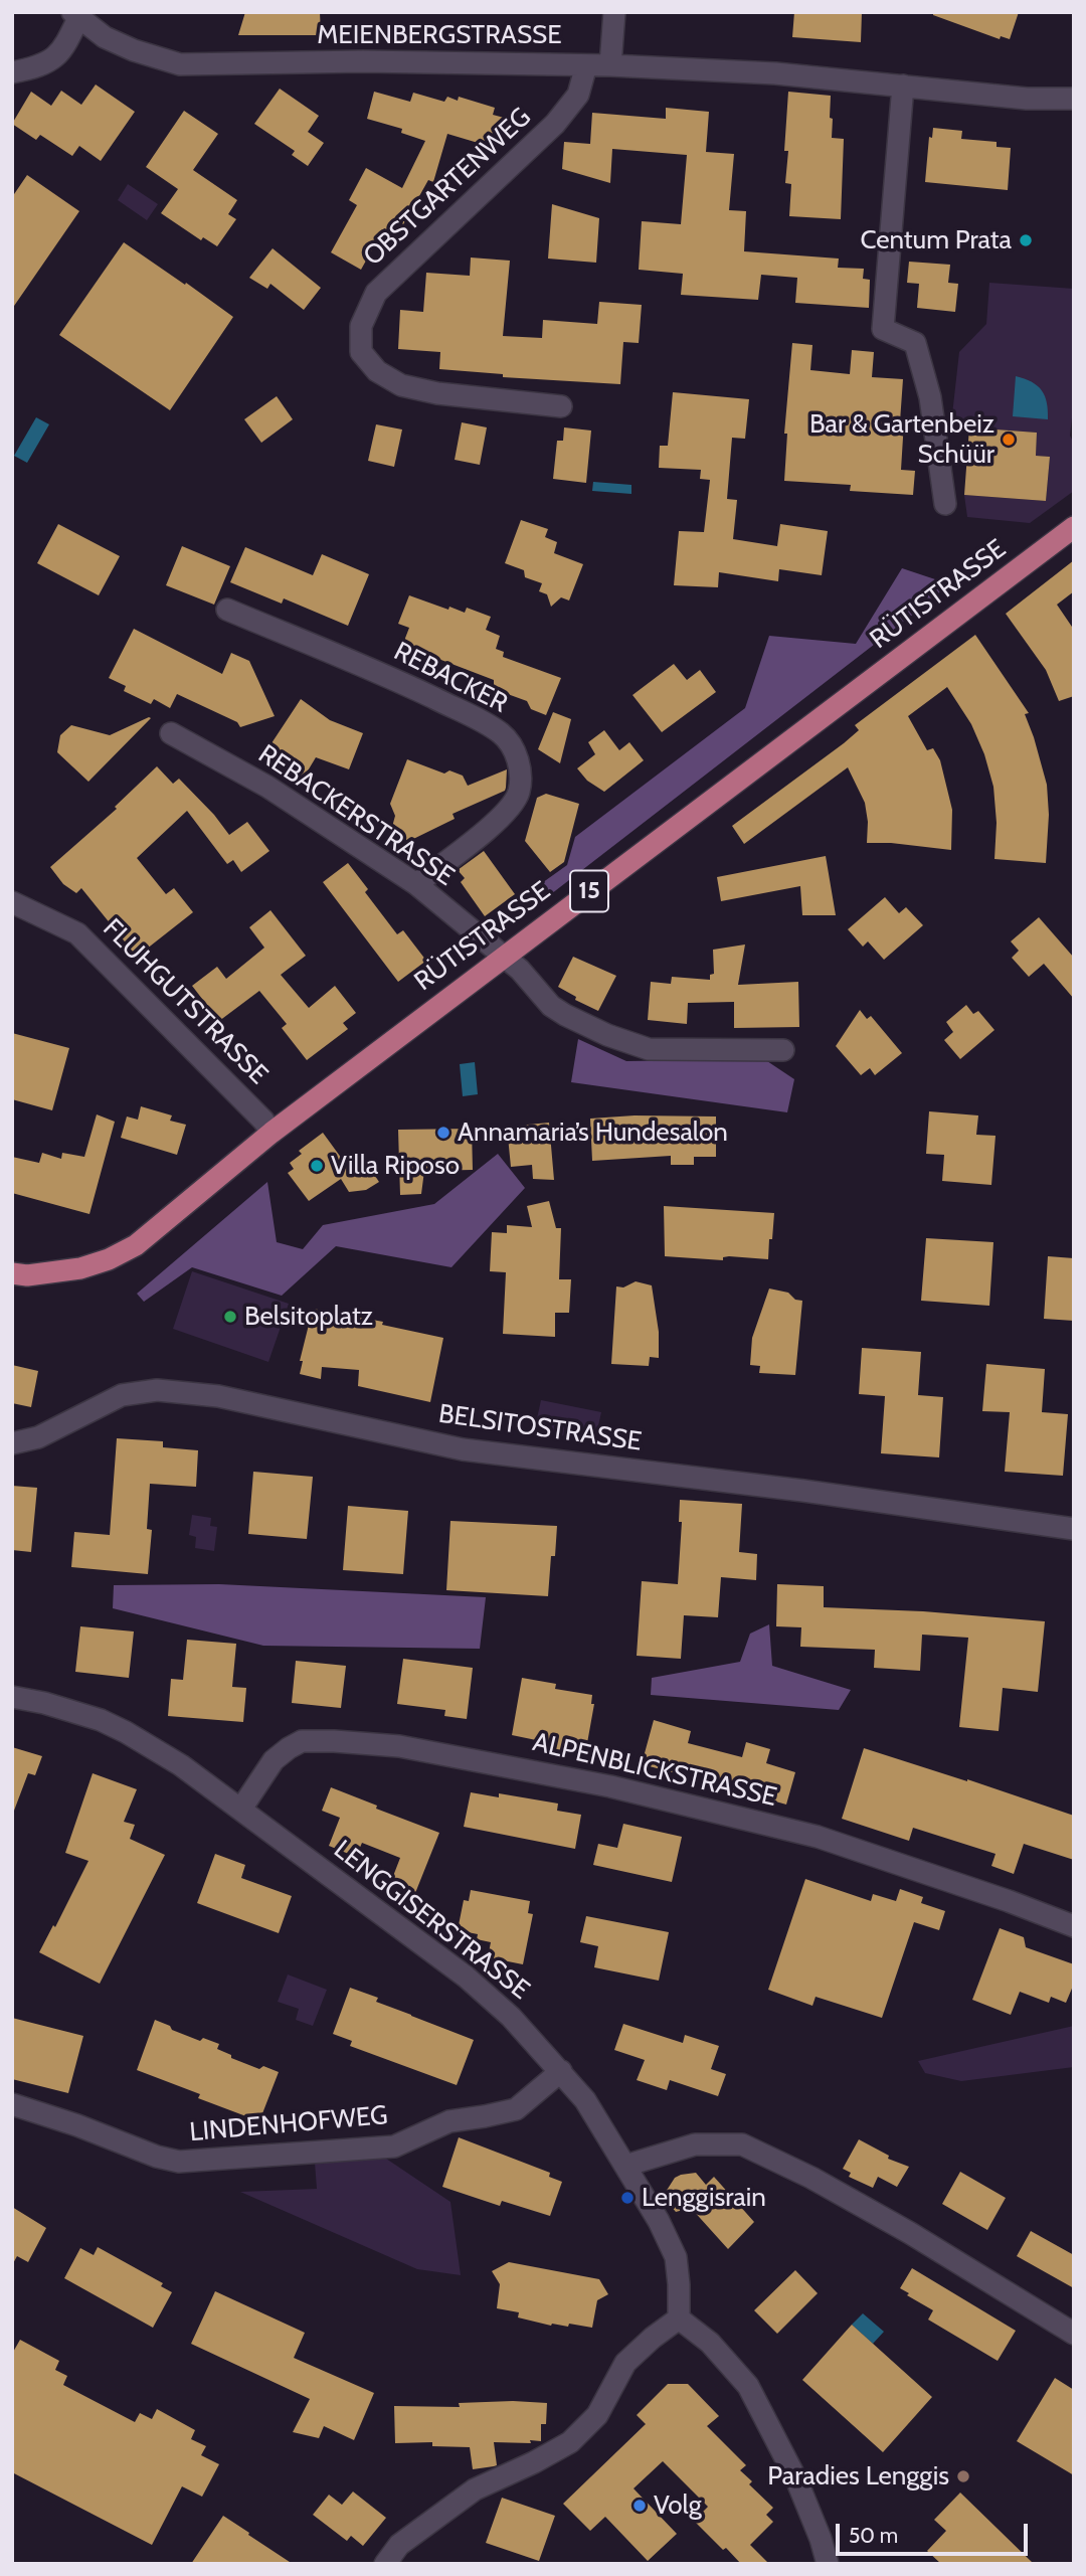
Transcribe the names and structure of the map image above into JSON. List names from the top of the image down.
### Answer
{
  "streets": {
    "main road": ["RÜTISTRASSE", "15"],
    "street": [
      "MEIENBERGSTRASSE",
      "OBSTGARTENWEG",
      "REBACKER",
      "REBACKERSTRASSE",
      "FLUHGUTSTRASSE",
      "BELSITOSTRASSE",
      "ALPENBLICKSTRASSE",
      "LENGGISERSTRASSE",
      "LINDENHOFWEG"
    ]
  },
  "crossings": [
    ["MEIENBERGSTRASSE", "OBSTGARTENWEG"],
    ["RÜTISTRASSE", "REBACKERSTRASSE"],
    ["RÜTISTRASSE", "FLUHGUTSTRASSE"],
    ["REBACKER", "REBACKERSTRASSE"],
    ["ALPENBLICKSTRASSE", "LENGGISERSTRASSE"],
    ["LENGGISERSTRASSE", "LINDENHOFWEG"]
  ],
  "places": [
    "Centum Prata",
    "Bar & Gartenbeiz Schüür",
    "Annamaria’s Hundesalon",
    "Villa Riposo",
    "Belsitoplatz",
    "Lenggisrain",
    "Paradies Lenggis",
    "Volg"
  ],
  "scale_bar": "50 m"
}
